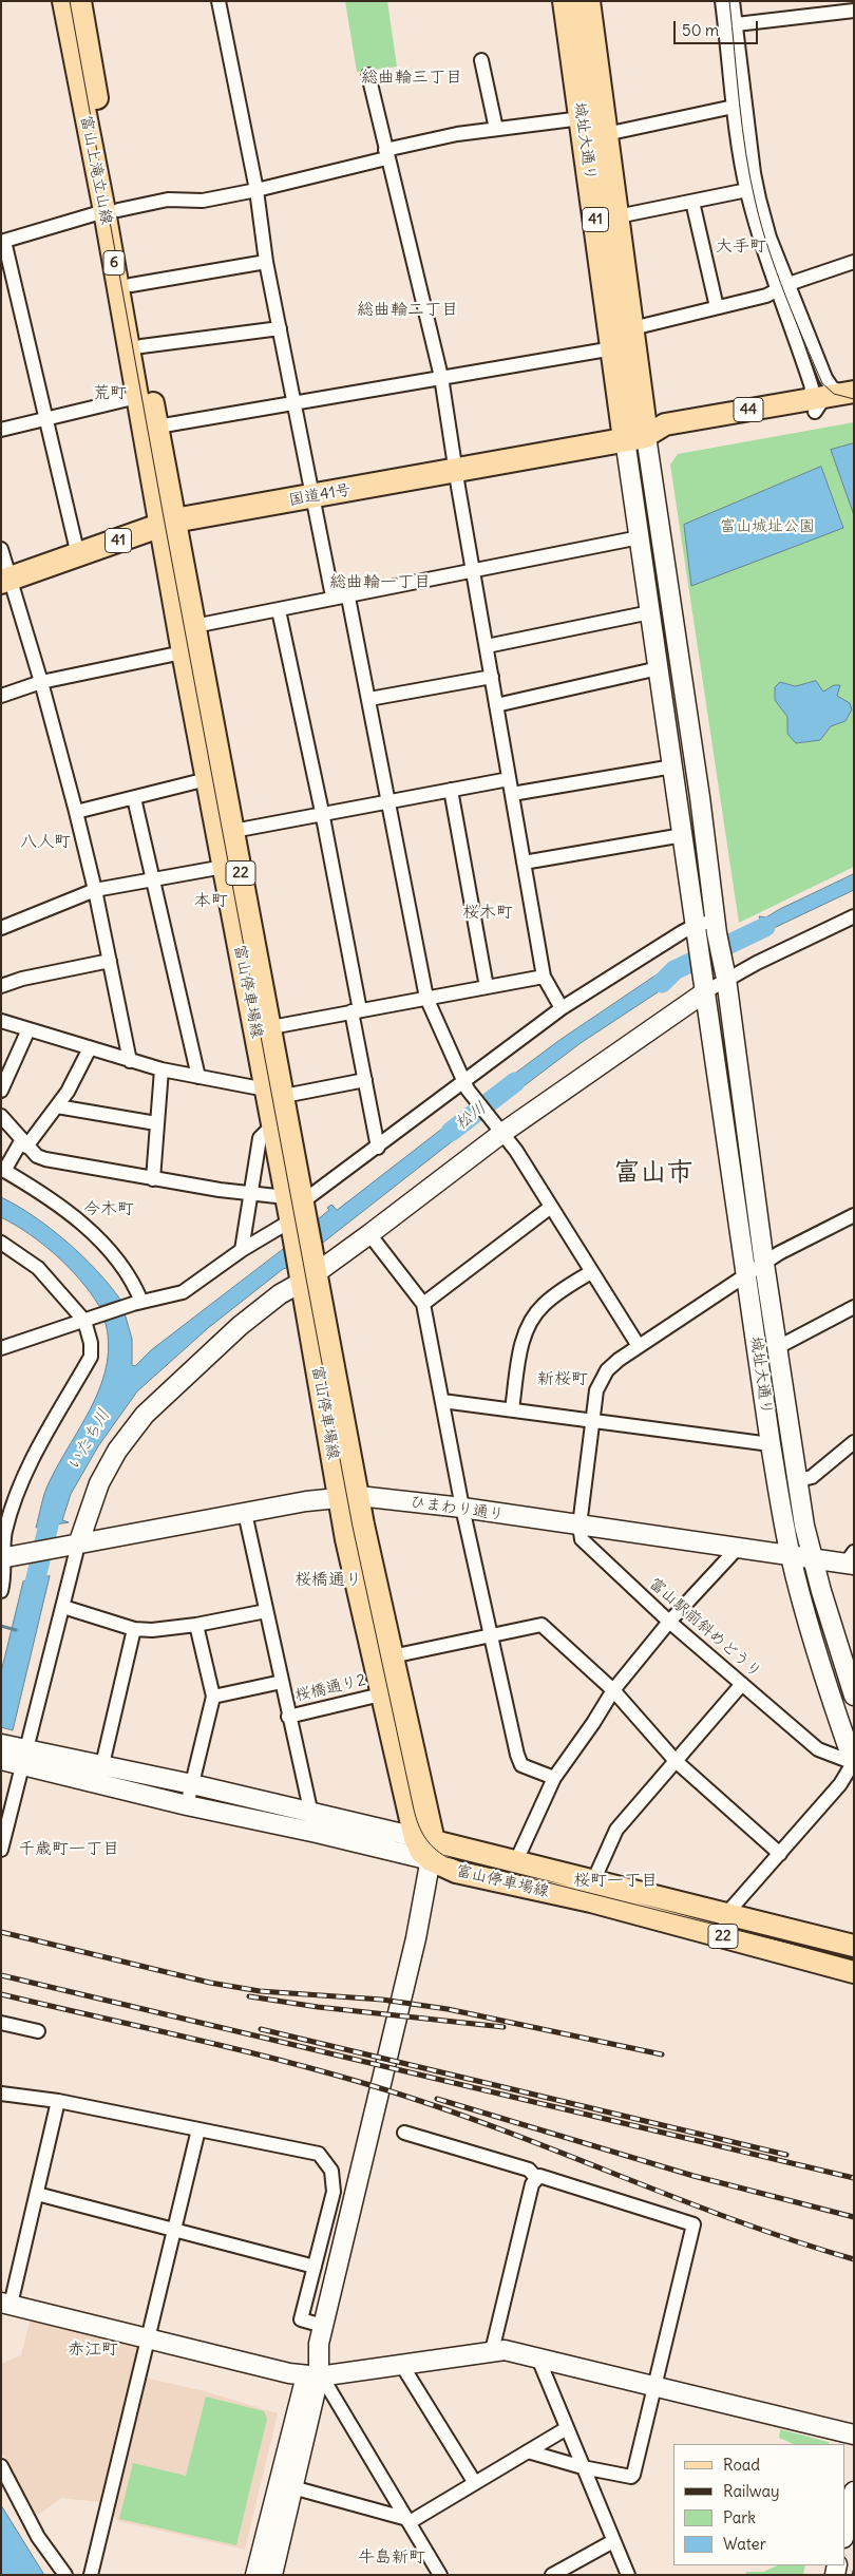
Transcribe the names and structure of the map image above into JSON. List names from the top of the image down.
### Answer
{
  "streets": {
    "highway": ["城址大通り", "41", "国道41号"],
    "main road": [
      "富山上滝立山線",
      "6",
      "44",
      "22",
      "富山停車場線"
    ],
    "street": ["ひまわり通り", "富山駅前斜めどうり", "桜橋通り2"]
  },
  "crossings": [
    ["城址大通り", "44"],
    ["城址大通り", "国道41号"],
    ["城址大通り", "ひまわり通り"],
    ["城址大通り", "富山駅前斜めどうり"],
    ["富山上滝立山線", "国道41号"],
    ["富山上滝立山線", "富山停車場線"],
    ["44", "国道41号"],
    ["国道41号", "富山停車場線"],
    ["富山停車場線", "ひまわり通り"],
    ["富山停車場線", "桜橋通り2"],
    ["ひまわり通り", "富山駅前斜めどうり"]
  ],
  "districts": [
    "総曲輪三丁目",
    "大手町",
    "総曲輪二丁目",
    "荒町",
    "総曲輪一丁目",
    "八人町",
    "本町",
    "桜木町",
    "富山市",
    "今木町",
    "新桜町",
    "桜橋通り",
    "千歳町一丁目",
    "桜町一丁目",
    "赤江町",
    "牛島新町"
  ],
  "water": ["松川", "いたち川"],
  "parks": ["富山城址公園"],
  "legend": [
    "Road",
    "Railway",
    "Park",
    "Water"
  ],
  "scale_bar": "50 m"
}
